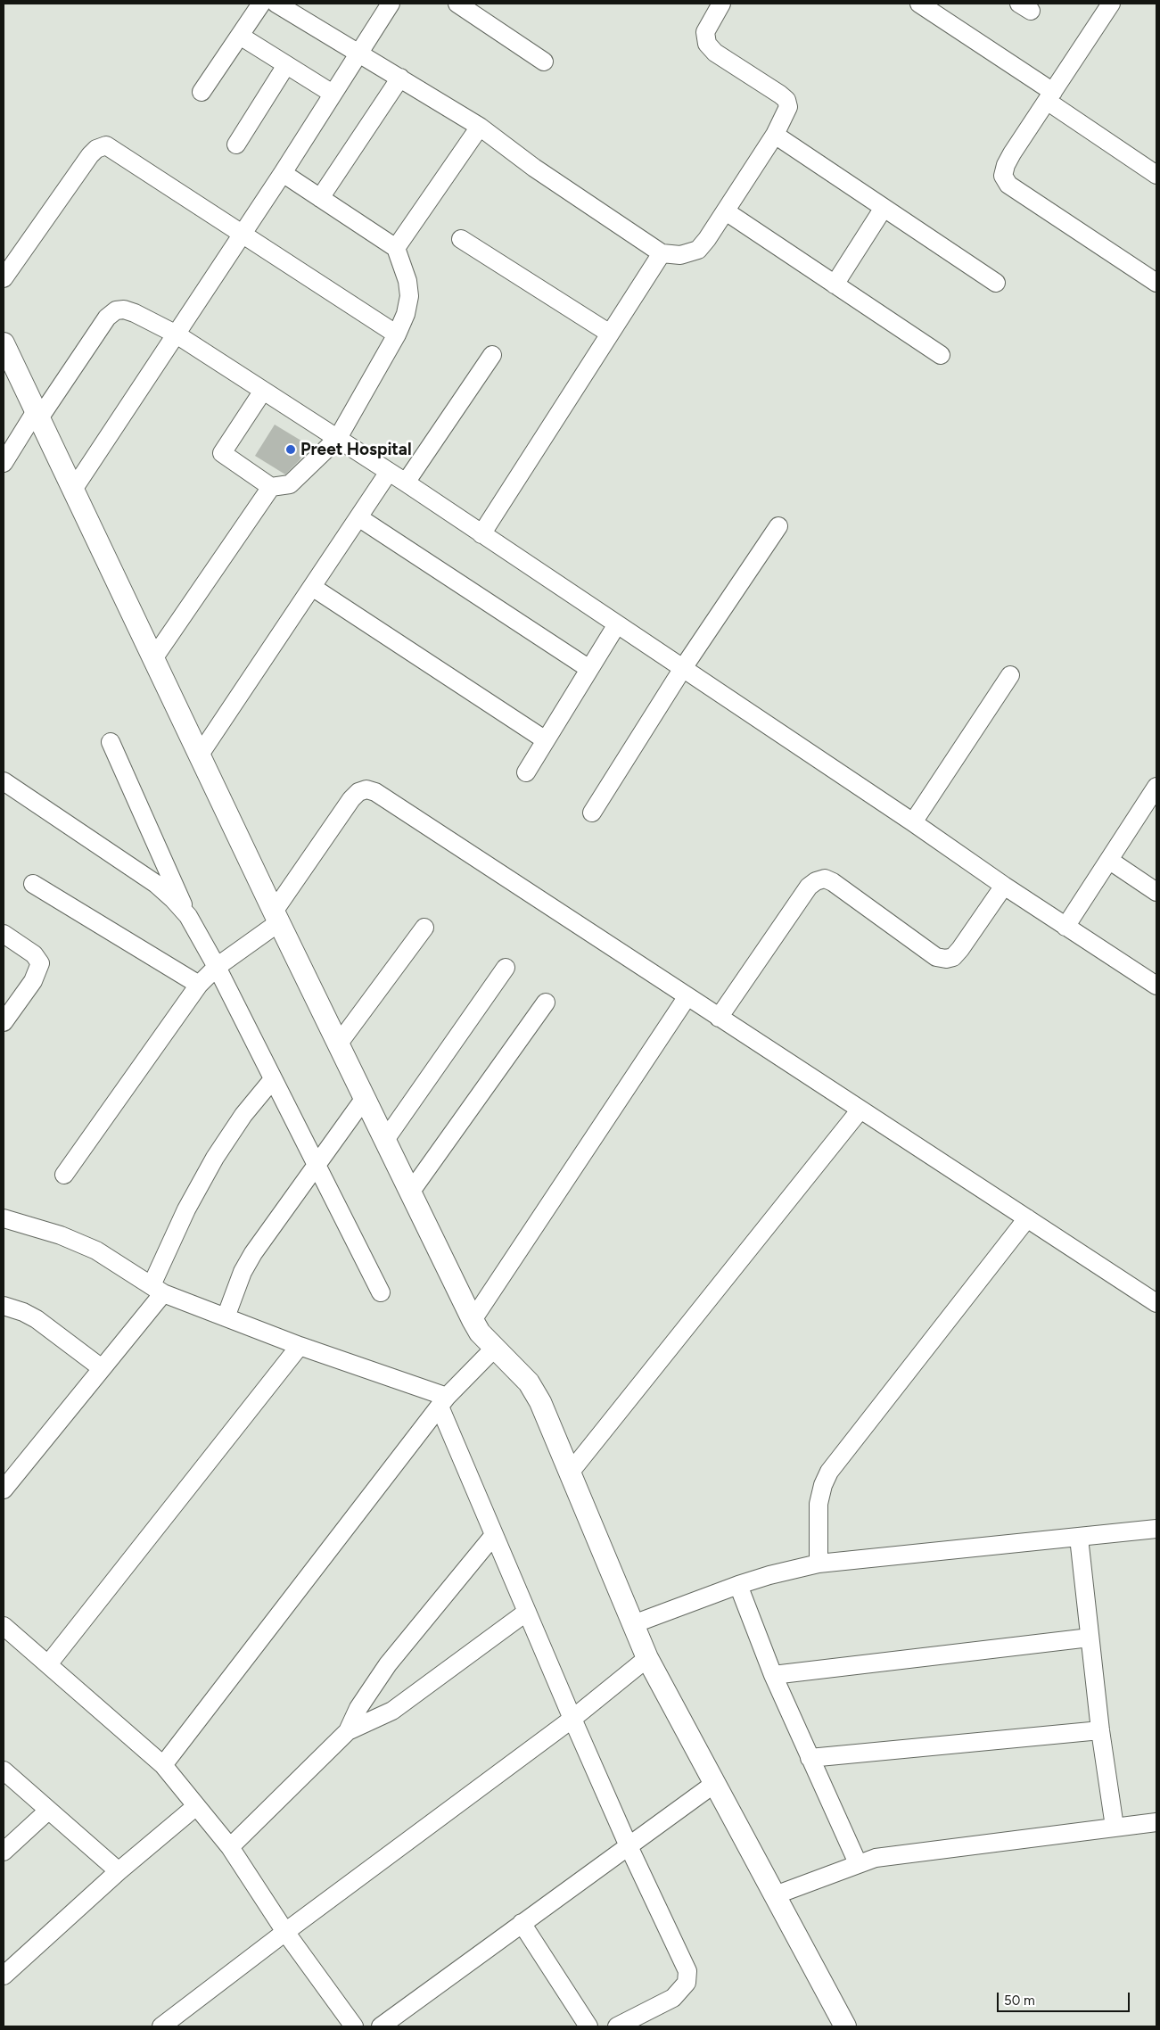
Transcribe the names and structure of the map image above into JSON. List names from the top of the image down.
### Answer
{
  "places": ["Preet Hospital"],
  "scale_bar": "50 m"
}
